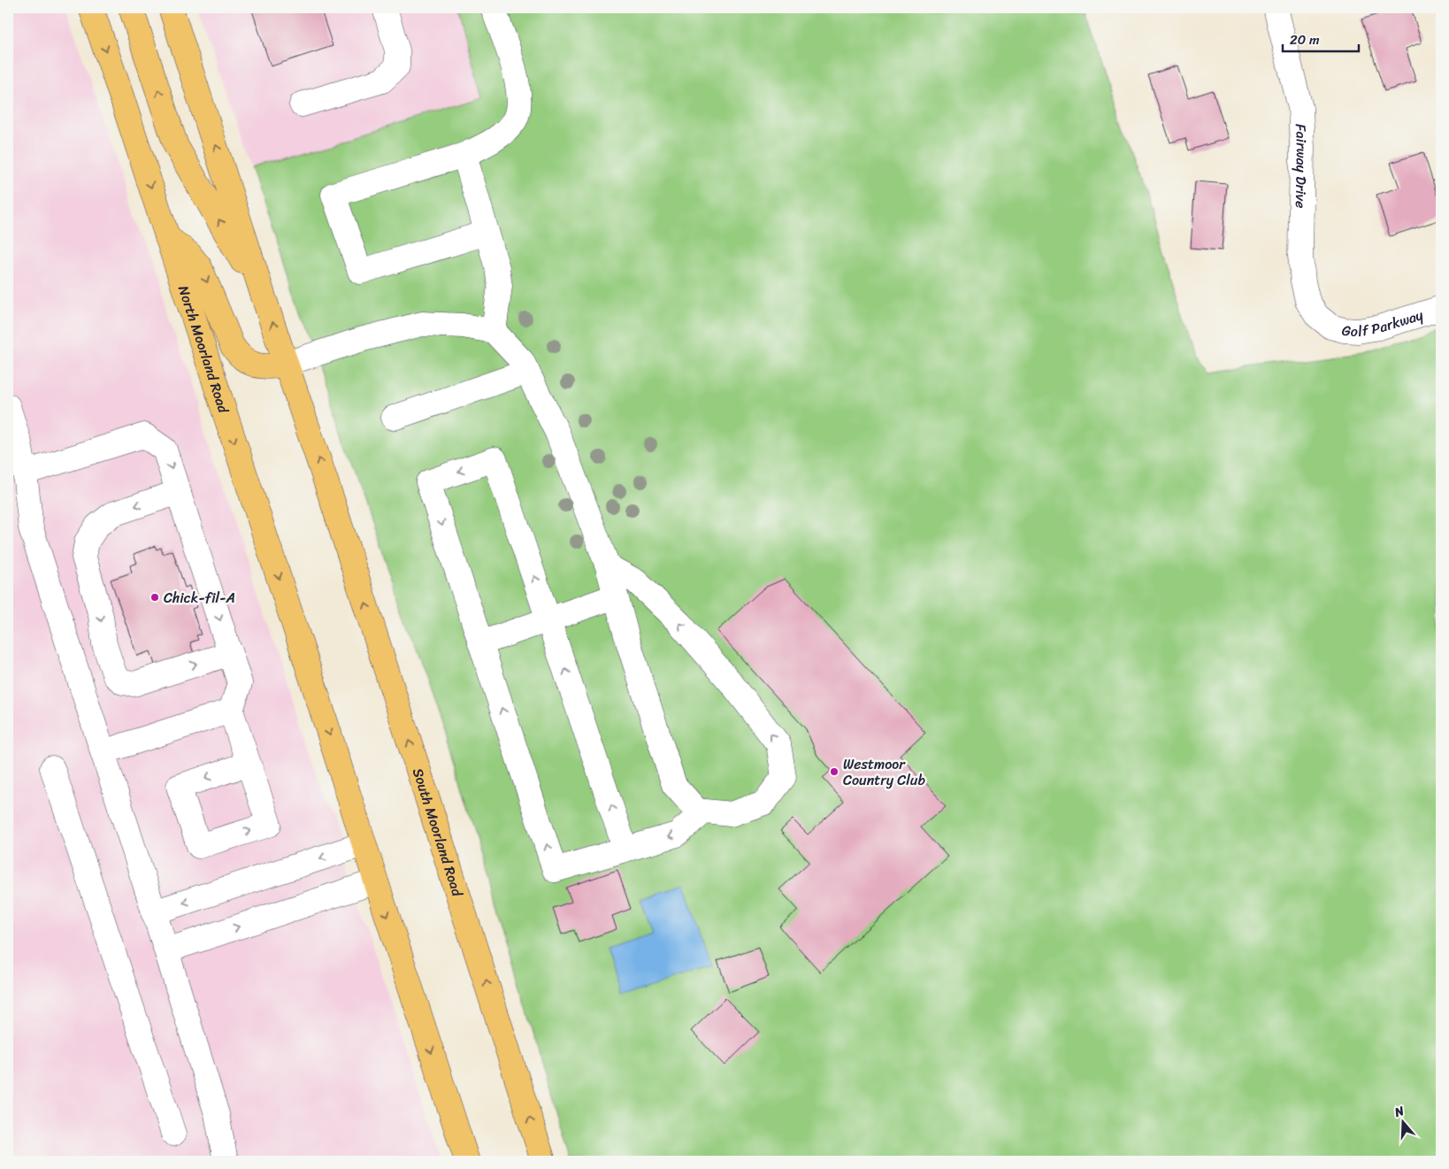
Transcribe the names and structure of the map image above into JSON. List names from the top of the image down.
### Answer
{
  "streets": {
    "main road": ["North Moorland Road", "South Moorland Road"],
    "street": ["Fairway Drive", "Golf Parkway"]
  },
  "crossings": [
    ["Fairway Drive", "Golf Parkway"]
  ],
  "places": ["Chick-fil-A", "Westmoor Country Club"],
  "scale_bar": "20 m",
  "north": "top"
}
